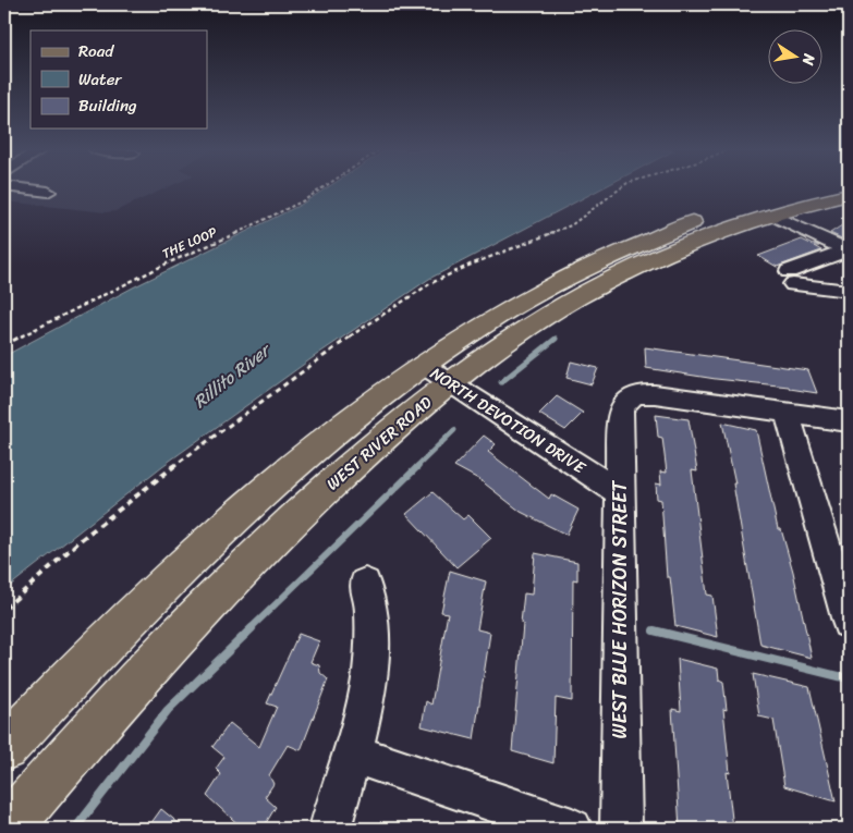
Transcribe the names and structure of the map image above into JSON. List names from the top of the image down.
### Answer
{
  "streets": {
    "main road": ["WEST RIVER ROAD"],
    "street": ["NORTH DEVOTION DRIVE", "WEST BLUE HORIZON STREET"],
    "path": ["THE LOOP"]
  },
  "crossings": [
    ["NORTH DEVOTION DRIVE", "WEST RIVER ROAD"],
    ["NORTH DEVOTION DRIVE", "WEST BLUE HORIZON STREET"]
  ],
  "water": ["Rillito River"],
  "legend": ["Road", "Water", "Building"],
  "north": "right"
}
